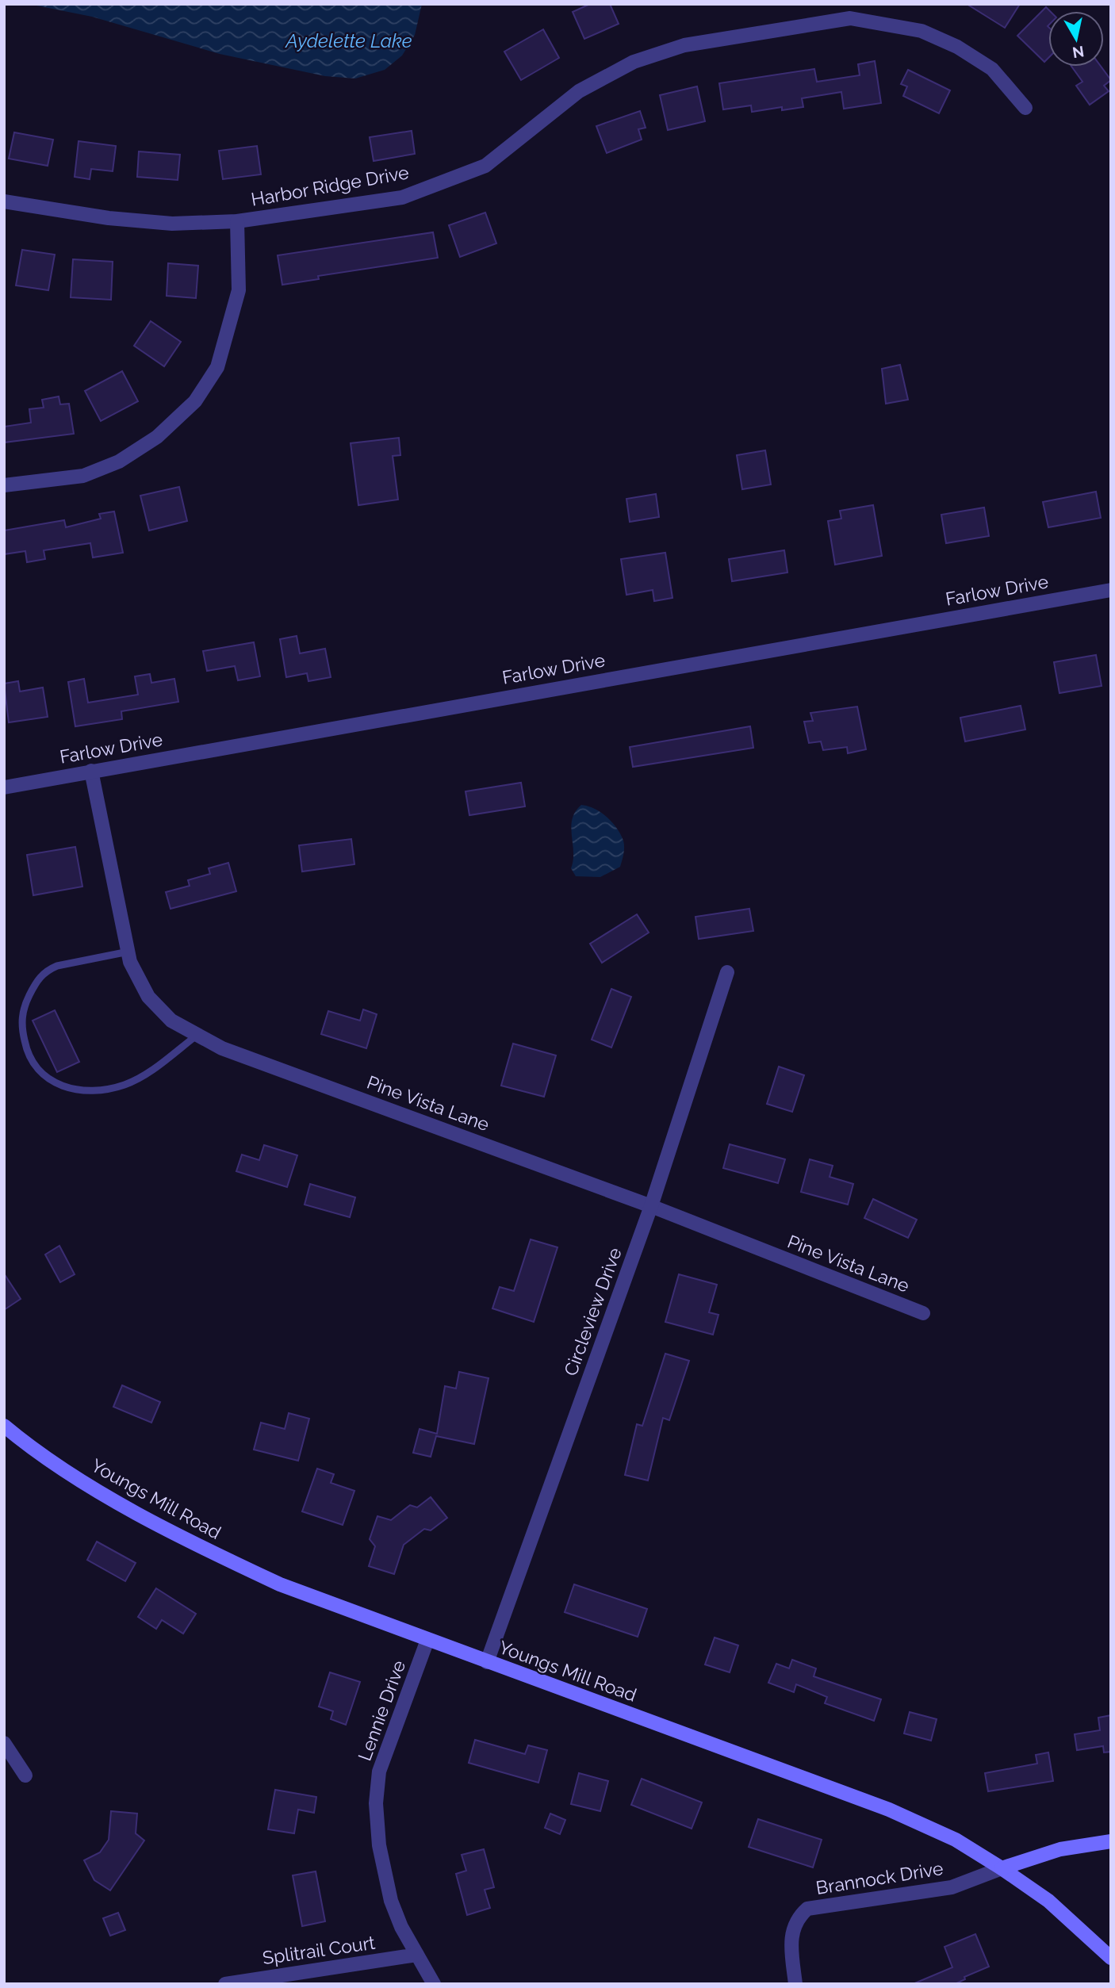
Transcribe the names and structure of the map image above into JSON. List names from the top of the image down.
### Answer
{
  "streets": {
    "street": [
      "Harbor Ridge Drive",
      "Farlow Drive",
      "Pine Vista Lane",
      "Circleview Drive",
      "Youngs Mill Road",
      "Lennie Drive",
      "Brannock Drive",
      "Splitrail Court"
    ]
  },
  "crossings": [
    ["Farlow Drive", "Pine Vista Lane"],
    ["Pine Vista Lane", "Circleview Drive"],
    ["Circleview Drive", "Youngs Mill Road"],
    ["Youngs Mill Road", "Lennie Drive"],
    ["Youngs Mill Road", "Brannock Drive"],
    ["Lennie Drive", "Splitrail Court"]
  ],
  "water": ["Aydelette Lake"],
  "north": "bottom"
}
